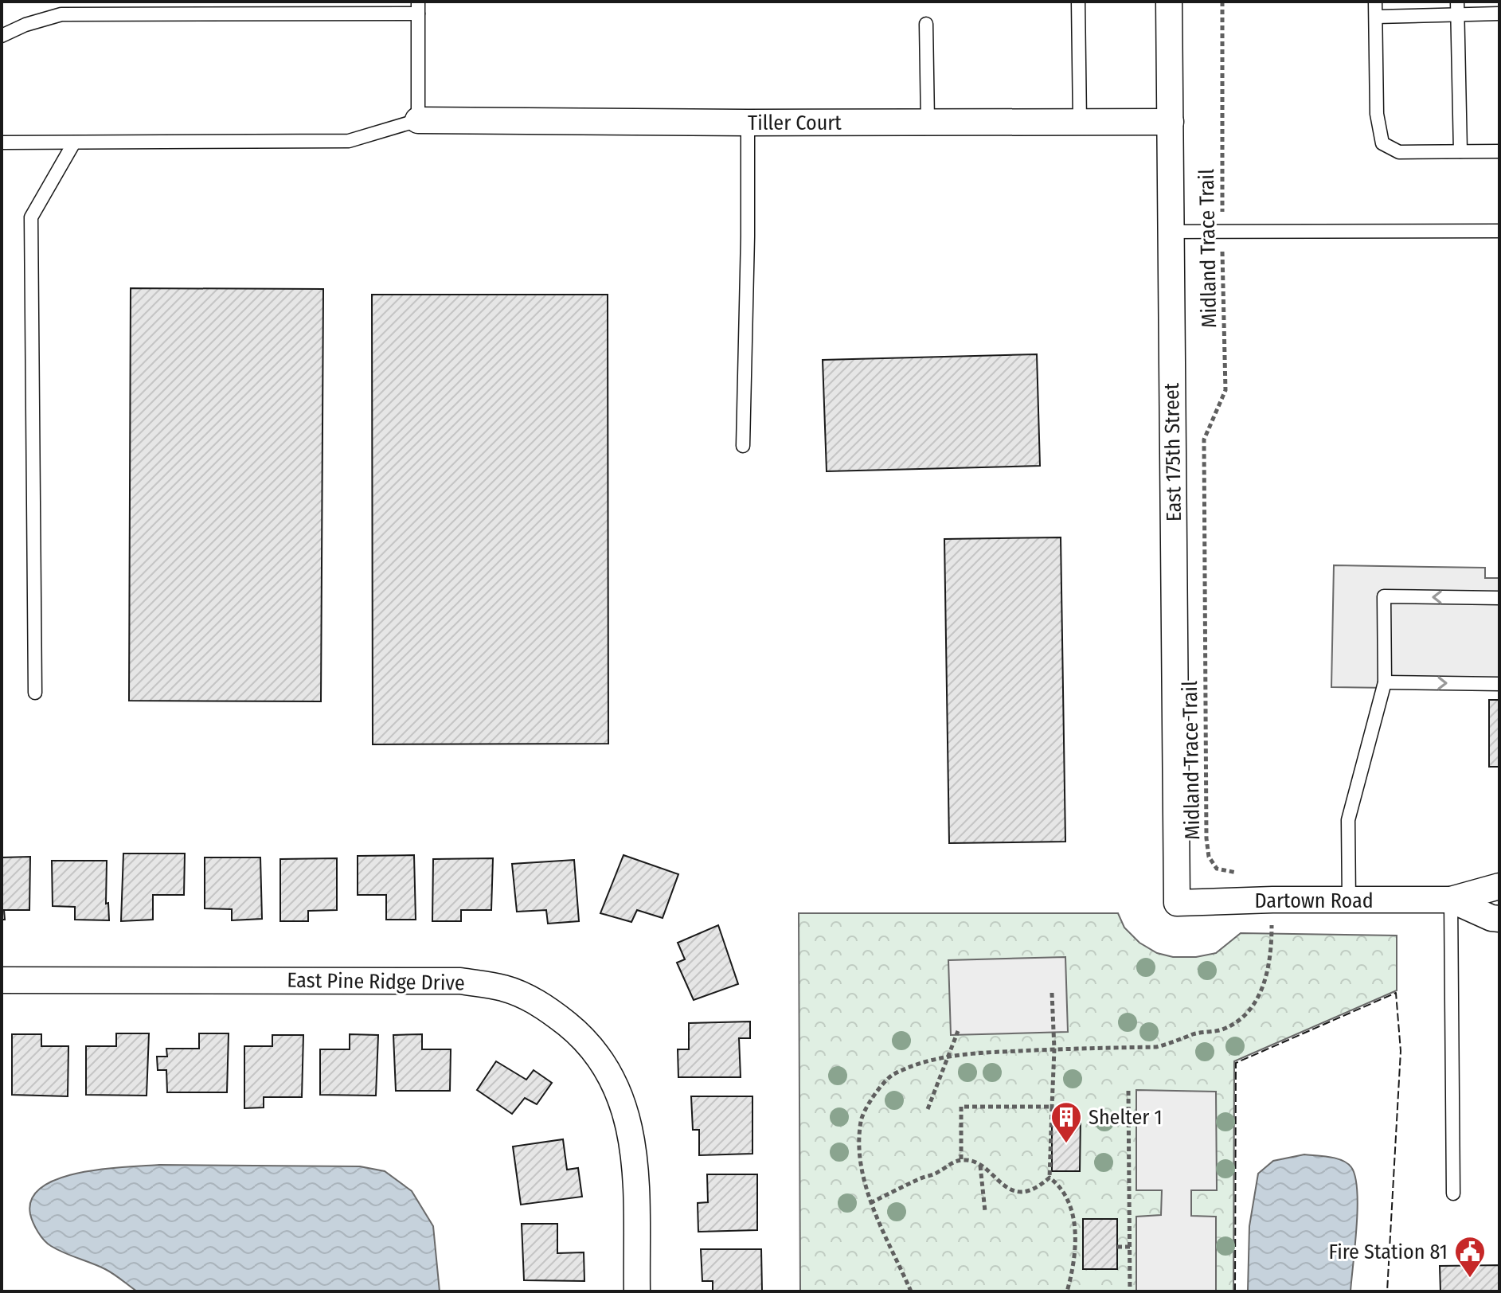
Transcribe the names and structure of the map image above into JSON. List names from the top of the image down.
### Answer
{
  "streets": {
    "street": [
      "Tiller Court",
      "East 175th Street",
      "Dartown Road",
      "East Pine Ridge Drive"
    ],
    "path": ["Midland Trace Trail"]
  },
  "crossings": [
    ["Tiller Court", "East 175th Street"],
    ["East 175th Street", "Dartown Road"]
  ],
  "places": {
    "building": ["Shelter 1"],
    "public building": ["Fire Station 81"]
  }
}
